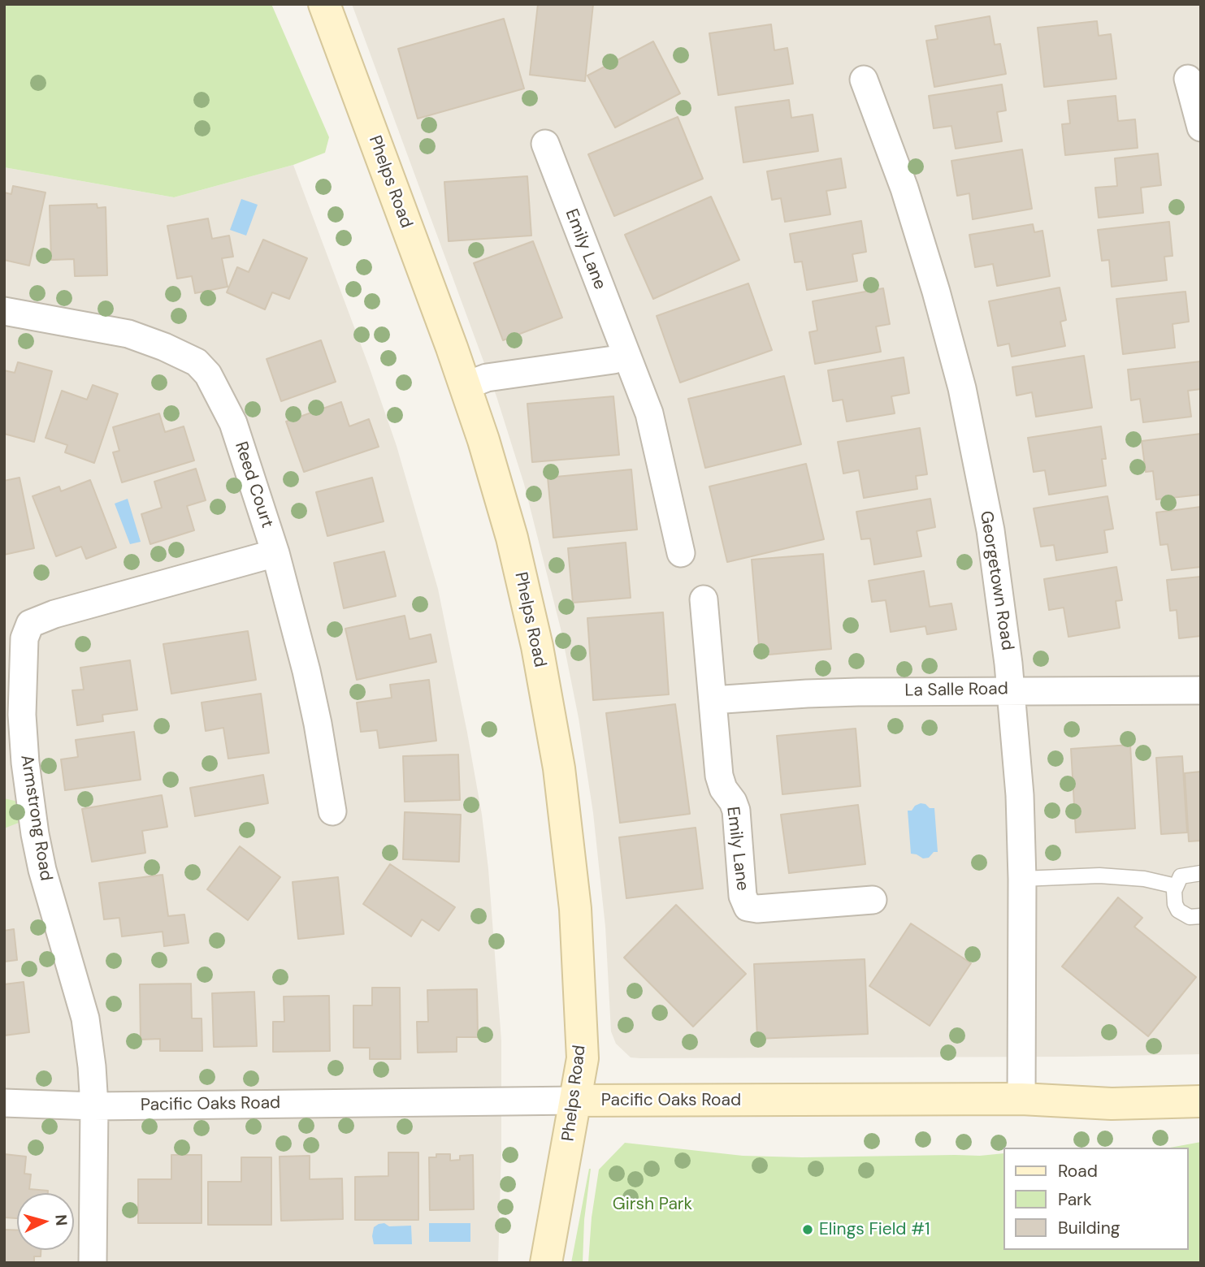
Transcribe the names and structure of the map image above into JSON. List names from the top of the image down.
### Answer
{
  "streets": {
    "street": [
      "Phelps Road",
      "Emily Lane",
      "Reed Court",
      "Georgetown Road",
      "La Salle Road",
      "Armstrong Road",
      "Pacific Oaks Road"
    ]
  },
  "crossings": [
    ["Phelps Road", "Pacific Oaks Road"],
    ["Emily Lane", "La Salle Road"],
    ["Reed Court", "Armstrong Road"],
    ["Georgetown Road", "La Salle Road"],
    ["Georgetown Road", "Pacific Oaks Road"],
    ["Armstrong Road", "Pacific Oaks Road"]
  ],
  "parks": ["Girsh Park"],
  "places": ["Elings Field #1"],
  "legend": ["Road", "Park", "Building"],
  "north": "right"
}
